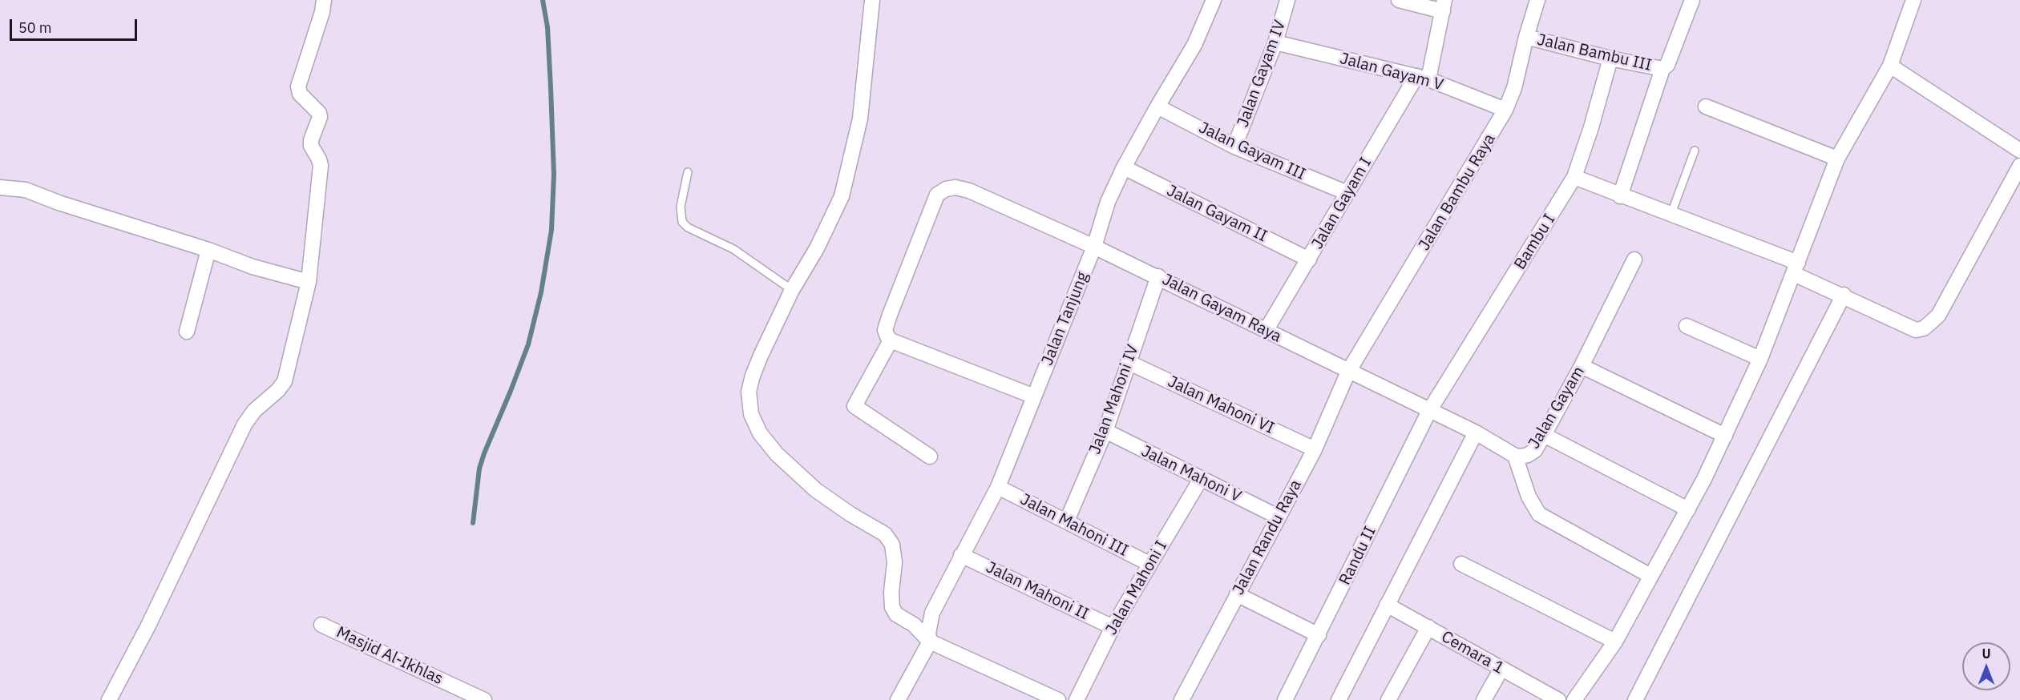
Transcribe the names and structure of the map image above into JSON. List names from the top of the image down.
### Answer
{
  "streets": {
    "street": [
      "Jalan Bambu III",
      "Jalan Gayam V",
      "Jalan Gayam IV",
      "Jalan Gayam III",
      "Jalan Bambu Raya",
      "Jalan Gayam I",
      "Jalan Gayam II",
      "Bambu I",
      "Jalan Gayam Raya",
      "Jalan Tanjung",
      "Jalan Mahoni IV",
      "Jalan Mahoni VI",
      "Jalan Gayam",
      "Jalan Mahoni V",
      "Jalan Mahoni III",
      "Jalan Randu Raya",
      "Randu II",
      "Jalan Mahoni I",
      "Jalan Mahoni II",
      "Cemara 1",
      "Masjid Al-Ikhlas"
    ]
  },
  "crossings": [
    ["Jalan Bambu III", "Jalan Bambu Raya"],
    ["Jalan Bambu III", "Bambu I"],
    ["Jalan Gayam V", "Jalan Gayam IV"],
    ["Jalan Gayam V", "Jalan Bambu Raya"],
    ["Jalan Gayam V", "Jalan Gayam I"],
    ["Jalan Gayam IV", "Jalan Gayam III"],
    ["Jalan Gayam III", "Jalan Gayam I"],
    ["Jalan Gayam III", "Jalan Tanjung"],
    ["Jalan Bambu Raya", "Jalan Gayam Raya"],
    ["Jalan Bambu Raya", "Jalan Gayam"],
    ["Jalan Bambu Raya", "Jalan Randu Raya"],
    ["Jalan Gayam I", "Jalan Gayam II"],
    ["Jalan Gayam I", "Jalan Gayam Raya"],
    ["Jalan Gayam II", "Jalan Tanjung"],
    ["Bambu I", "Jalan Gayam"],
    ["Bambu I", "Randu II"],
    ["Jalan Gayam Raya", "Jalan Tanjung"],
    ["Jalan Gayam Raya", "Jalan Mahoni IV"],
    ["Jalan Gayam Raya", "Jalan Gayam"],
    ["Jalan Gayam Raya", "Jalan Randu Raya"],
    ["Jalan Tanjung", "Jalan Mahoni III"],
    ["Jalan Tanjung", "Jalan Mahoni II"],
    ["Jalan Mahoni IV", "Jalan Mahoni VI"],
    ["Jalan Mahoni IV", "Jalan Mahoni V"],
    ["Jalan Mahoni IV", "Jalan Mahoni III"],
    ["Jalan Mahoni VI", "Jalan Randu Raya"],
    ["Jalan Gayam", "Jalan Randu Raya"],
    ["Jalan Gayam", "Randu II"],
    ["Jalan Mahoni V", "Jalan Randu Raya"],
    ["Jalan Mahoni V", "Jalan Mahoni I"],
    ["Jalan Mahoni III", "Jalan Mahoni I"],
    ["Jalan Mahoni I", "Jalan Mahoni II"]
  ],
  "scale_bar": "50 m",
  "north": "top"
}
